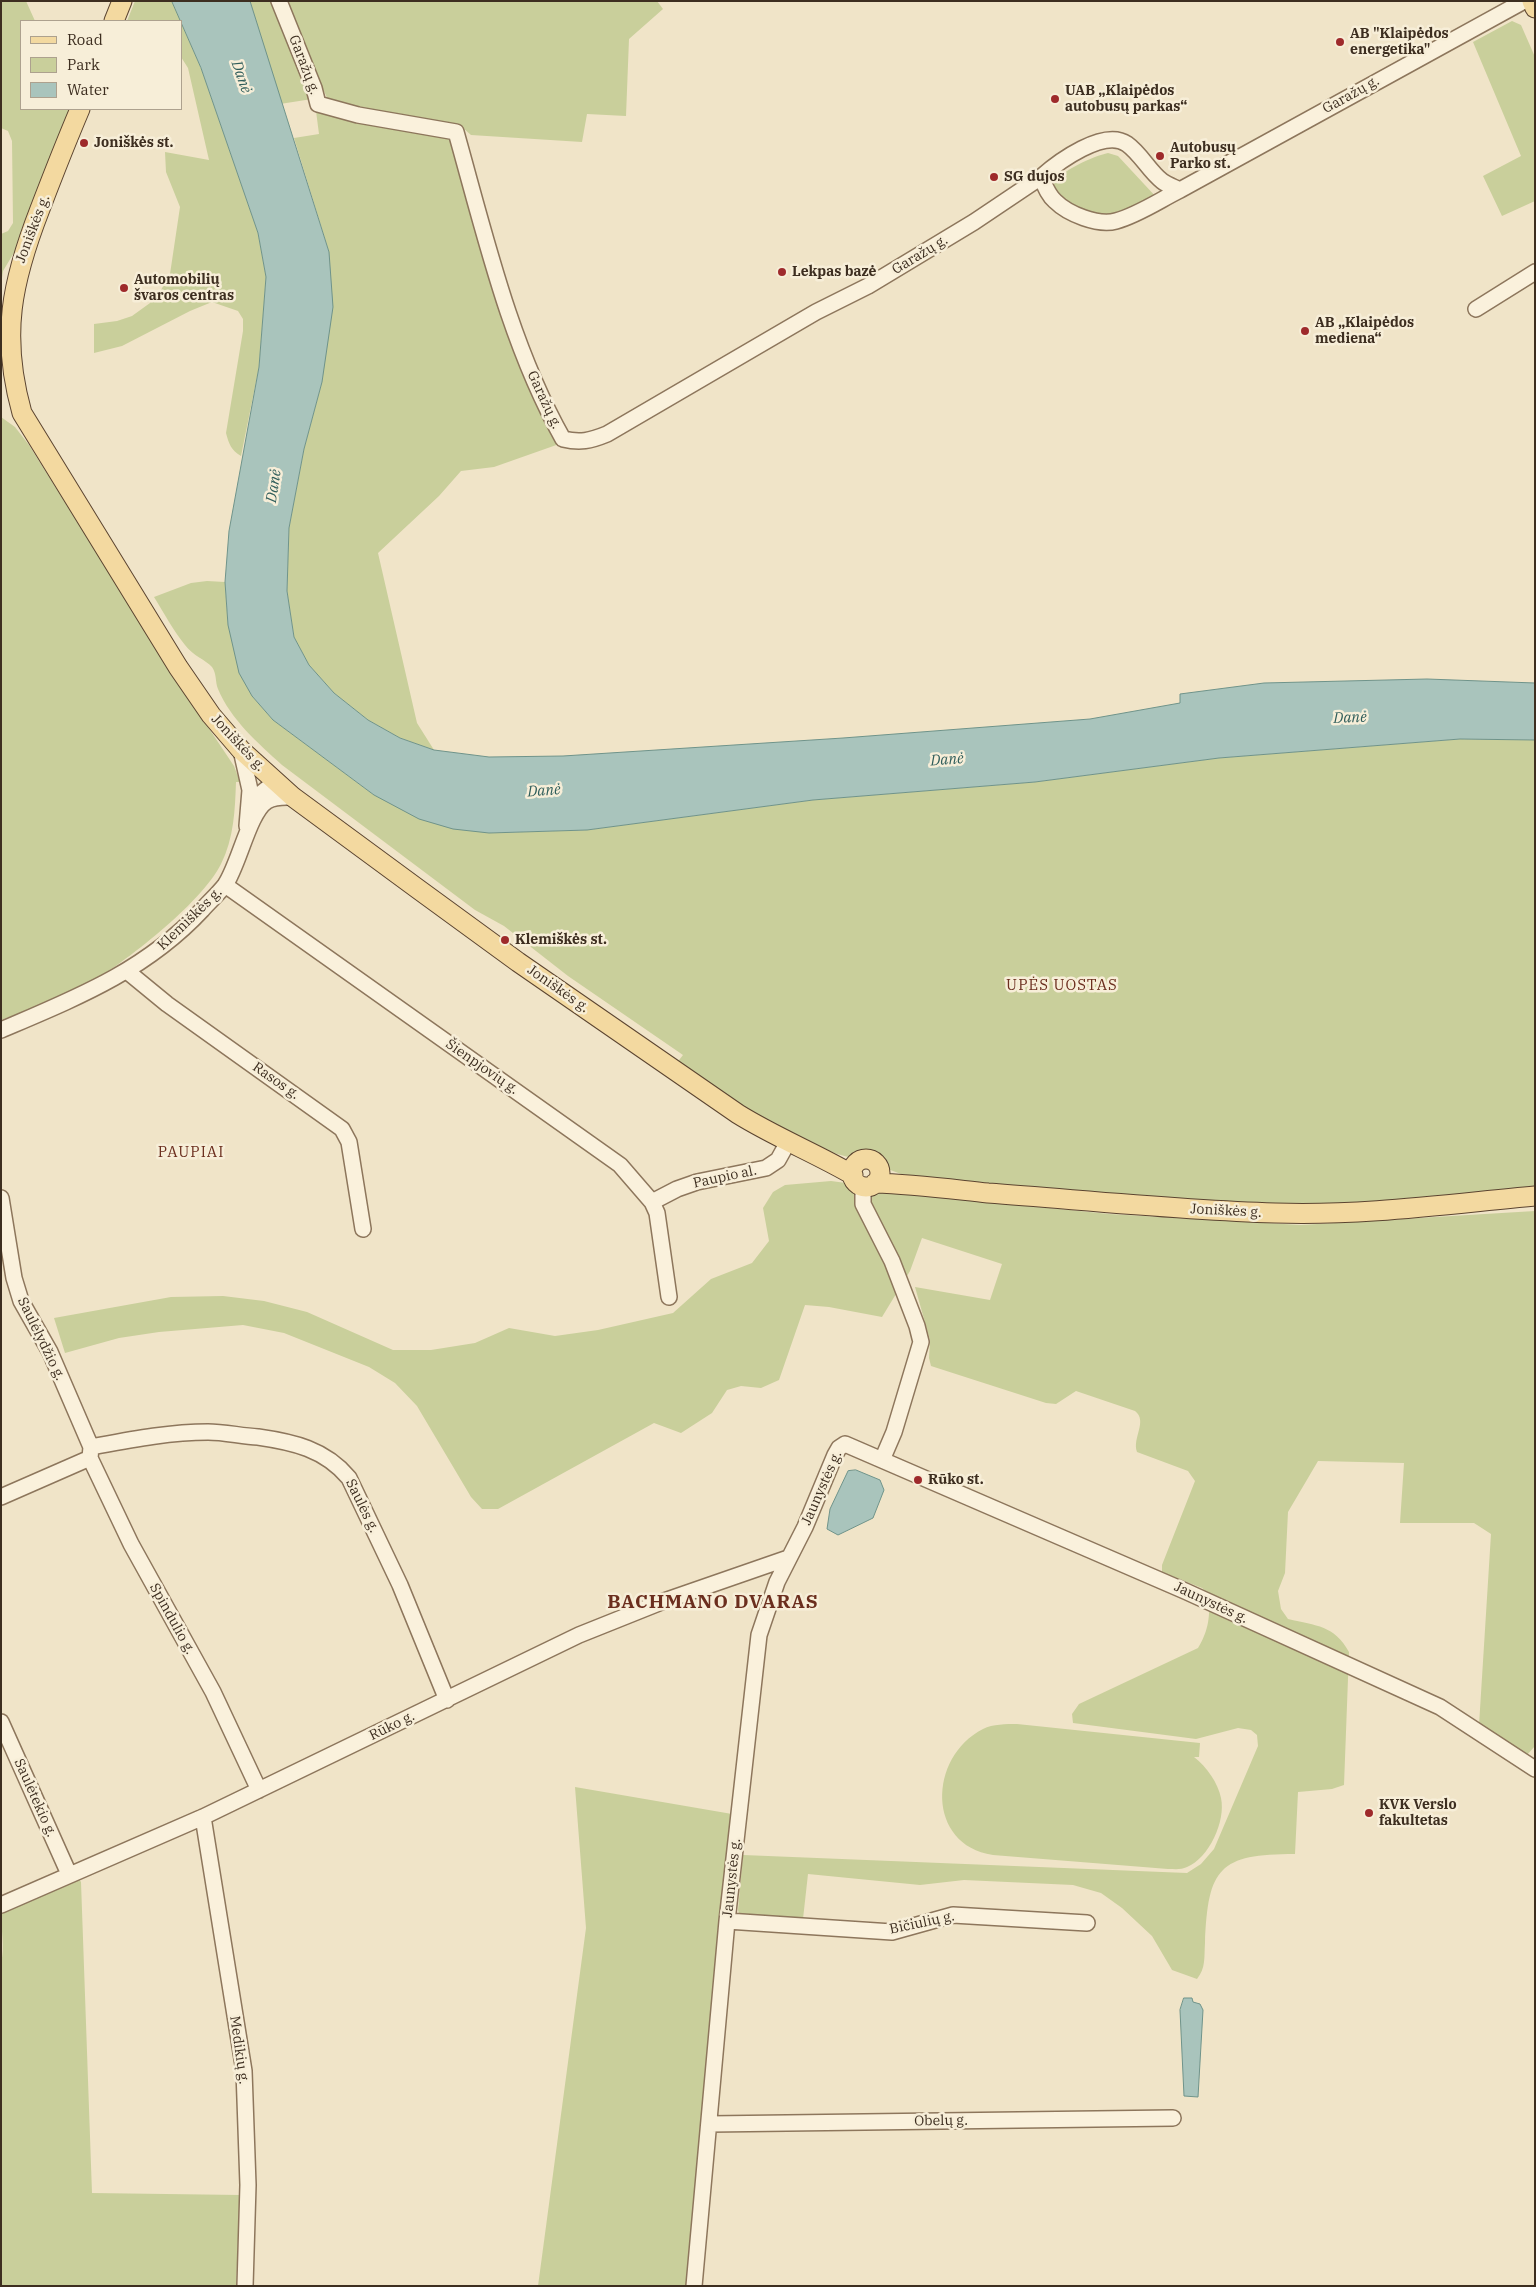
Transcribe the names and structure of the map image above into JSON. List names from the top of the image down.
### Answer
{
  "streets": {
    "main road": ["Joniškės g."],
    "street": [
      "Garažų g.",
      "Klemiškės g.",
      "Šienpjovių g.",
      "Rasos g.",
      "Paupio al.",
      "Saulėlydžio g.",
      "Jaunystės g.",
      "Saulės g.",
      "Spindulio g.",
      "Rūko g.",
      "Saulėtekio g.",
      "Bičiulių g.",
      "Medikių g.",
      "Obelų g."
    ]
  },
  "crossings": [
    ["Joniškės g.", "Klemiškės g."],
    ["Joniškės g.", "Paupio al."],
    ["Klemiškės g.", "Šienpjovių g."],
    ["Klemiškės g.", "Rasos g."],
    ["Šienpjovių g.", "Paupio al."],
    ["Saulėlydžio g.", "Saulės g."],
    ["Saulėlydžio g.", "Spindulio g."],
    ["Jaunystės g.", "Rūko g."],
    ["Jaunystės g.", "Bičiulių g."],
    ["Jaunystės g.", "Obelų g."],
    ["Saulės g.", "Spindulio g."],
    ["Saulės g.", "Rūko g."],
    ["Spindulio g.", "Rūko g."],
    ["Rūko g.", "Saulėtekio g."],
    ["Rūko g.", "Medikių g."]
  ],
  "districts": ["UPĖS UOSTAS", "PAUPIAI", "BACHMANO DVARAS"],
  "water": ["Danė"],
  "places": [
    "AB \"Klaipėdos energetika\"",
    "UAB „Klaipėdos autobusų parkas“",
    "Joniškės st.",
    "Autobusų Parko st.",
    "SG dujos",
    "Lekpas bazė",
    "Automobilių švaros centras",
    "AB „Klaipėdos mediena“",
    "Klemiškės st.",
    "Rūko st.",
    "KVK Verslo fakultetas"
  ],
  "legend": ["Road", "Park", "Water"]
}
